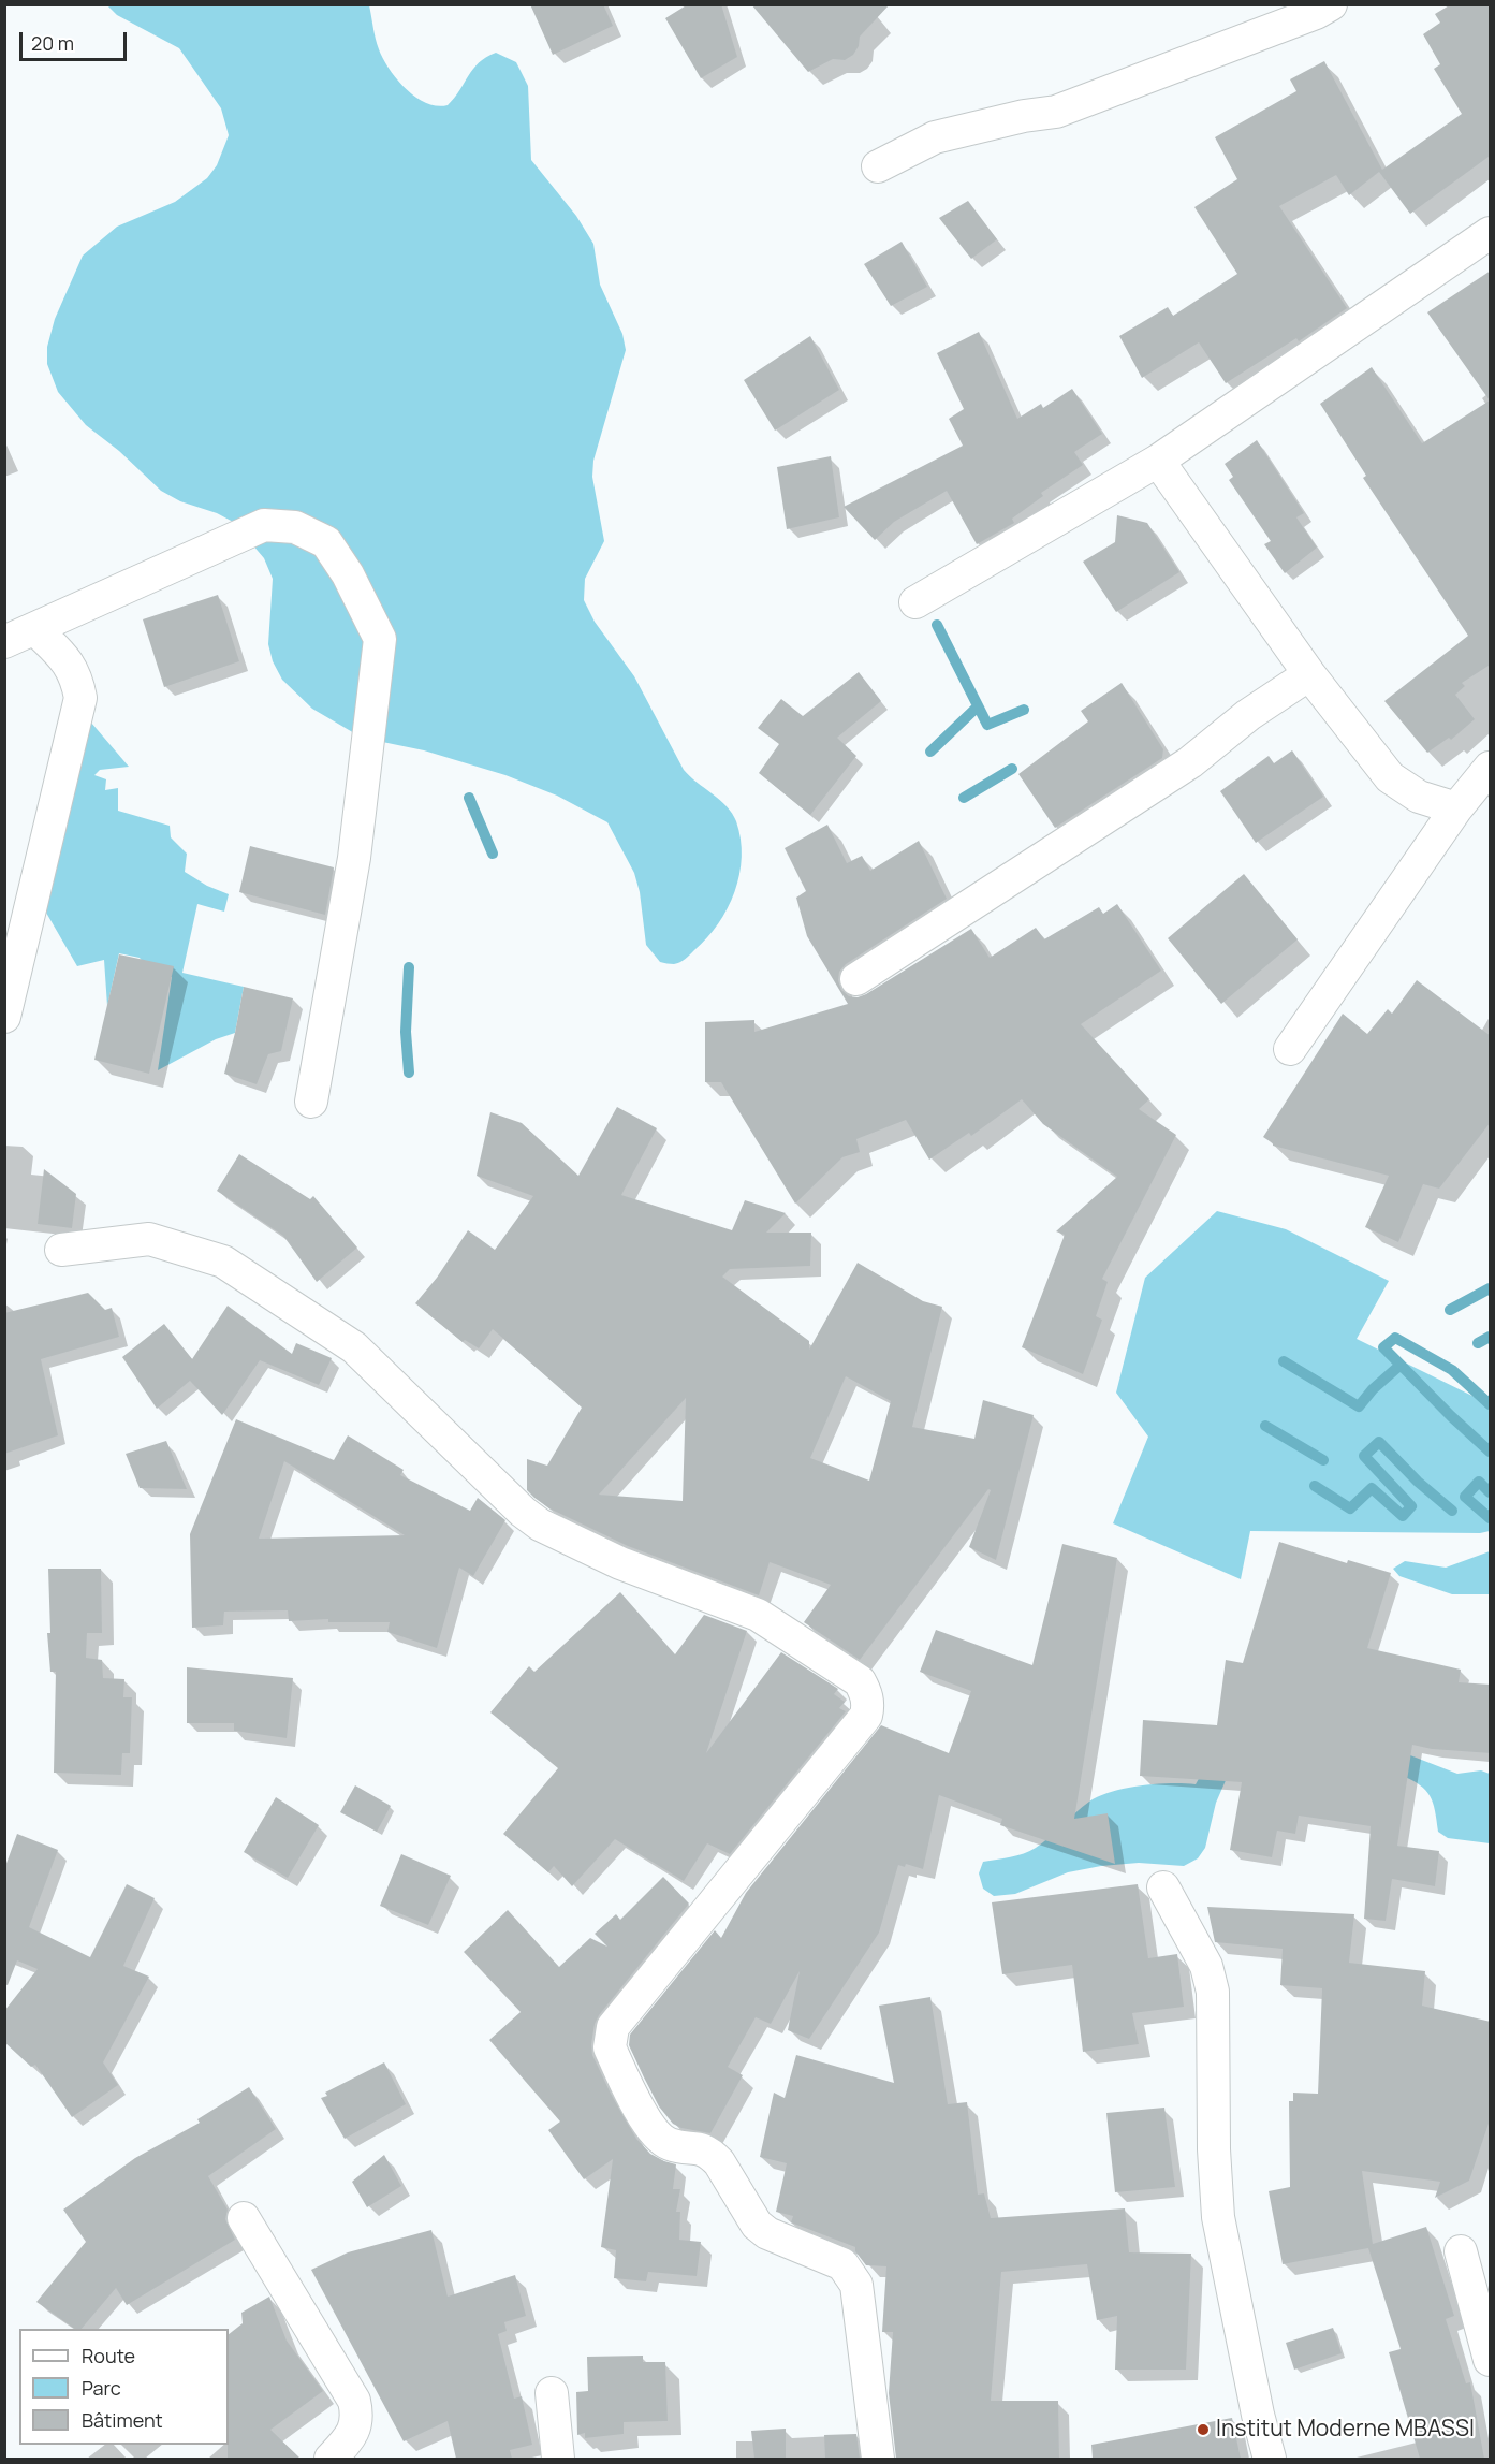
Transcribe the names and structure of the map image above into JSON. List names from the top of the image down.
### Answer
{
  "places": ["Institut Moderne MBASSI"],
  "legend": ["Route", "Parc", "Bâtiment"],
  "scale_bar": "20 m"
}
